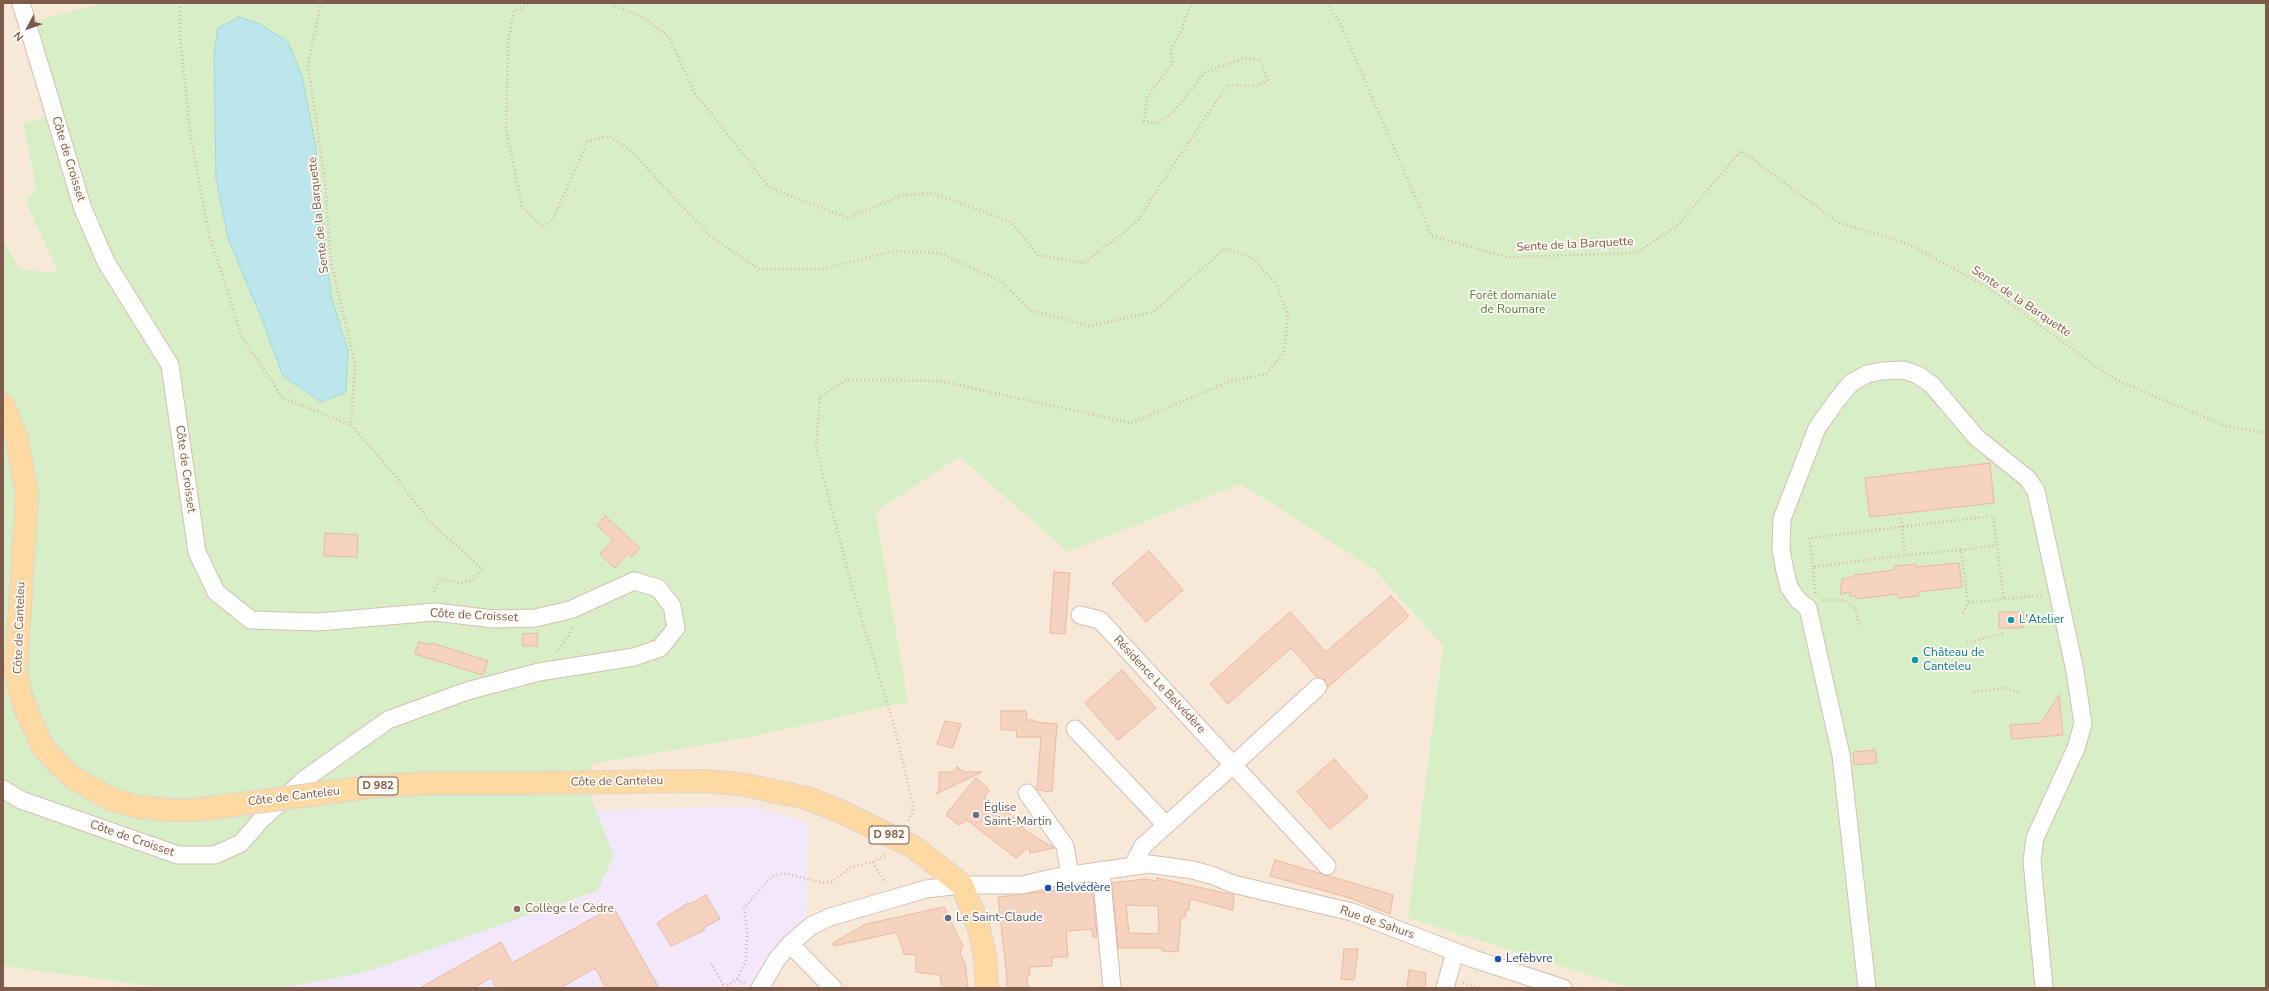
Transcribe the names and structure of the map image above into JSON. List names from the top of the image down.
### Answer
{
  "streets": {
    "main road": ["Côte de Canteleu", "D 982"],
    "street": ["Côte de Croisset", "Résidence Le Belvédère", "Rue de Sahurs"],
    "path": ["Sente de la Barquette"]
  },
  "crossings": [
    ["Côte de Canteleu", "D 982"],
    ["Côte de Canteleu", "Rue de Sahurs"],
    ["D 982", "Rue de Sahurs"]
  ],
  "parks": ["Forêt domaniale de Roumare"],
  "places": [
    "L'Atelier",
    "Château de Canteleu",
    "Église Saint-Martin",
    "Belvédère",
    "Collège le Cèdre",
    "Le Saint-Claude",
    "Lefèbvre"
  ],
  "north": "bottom left"
}
